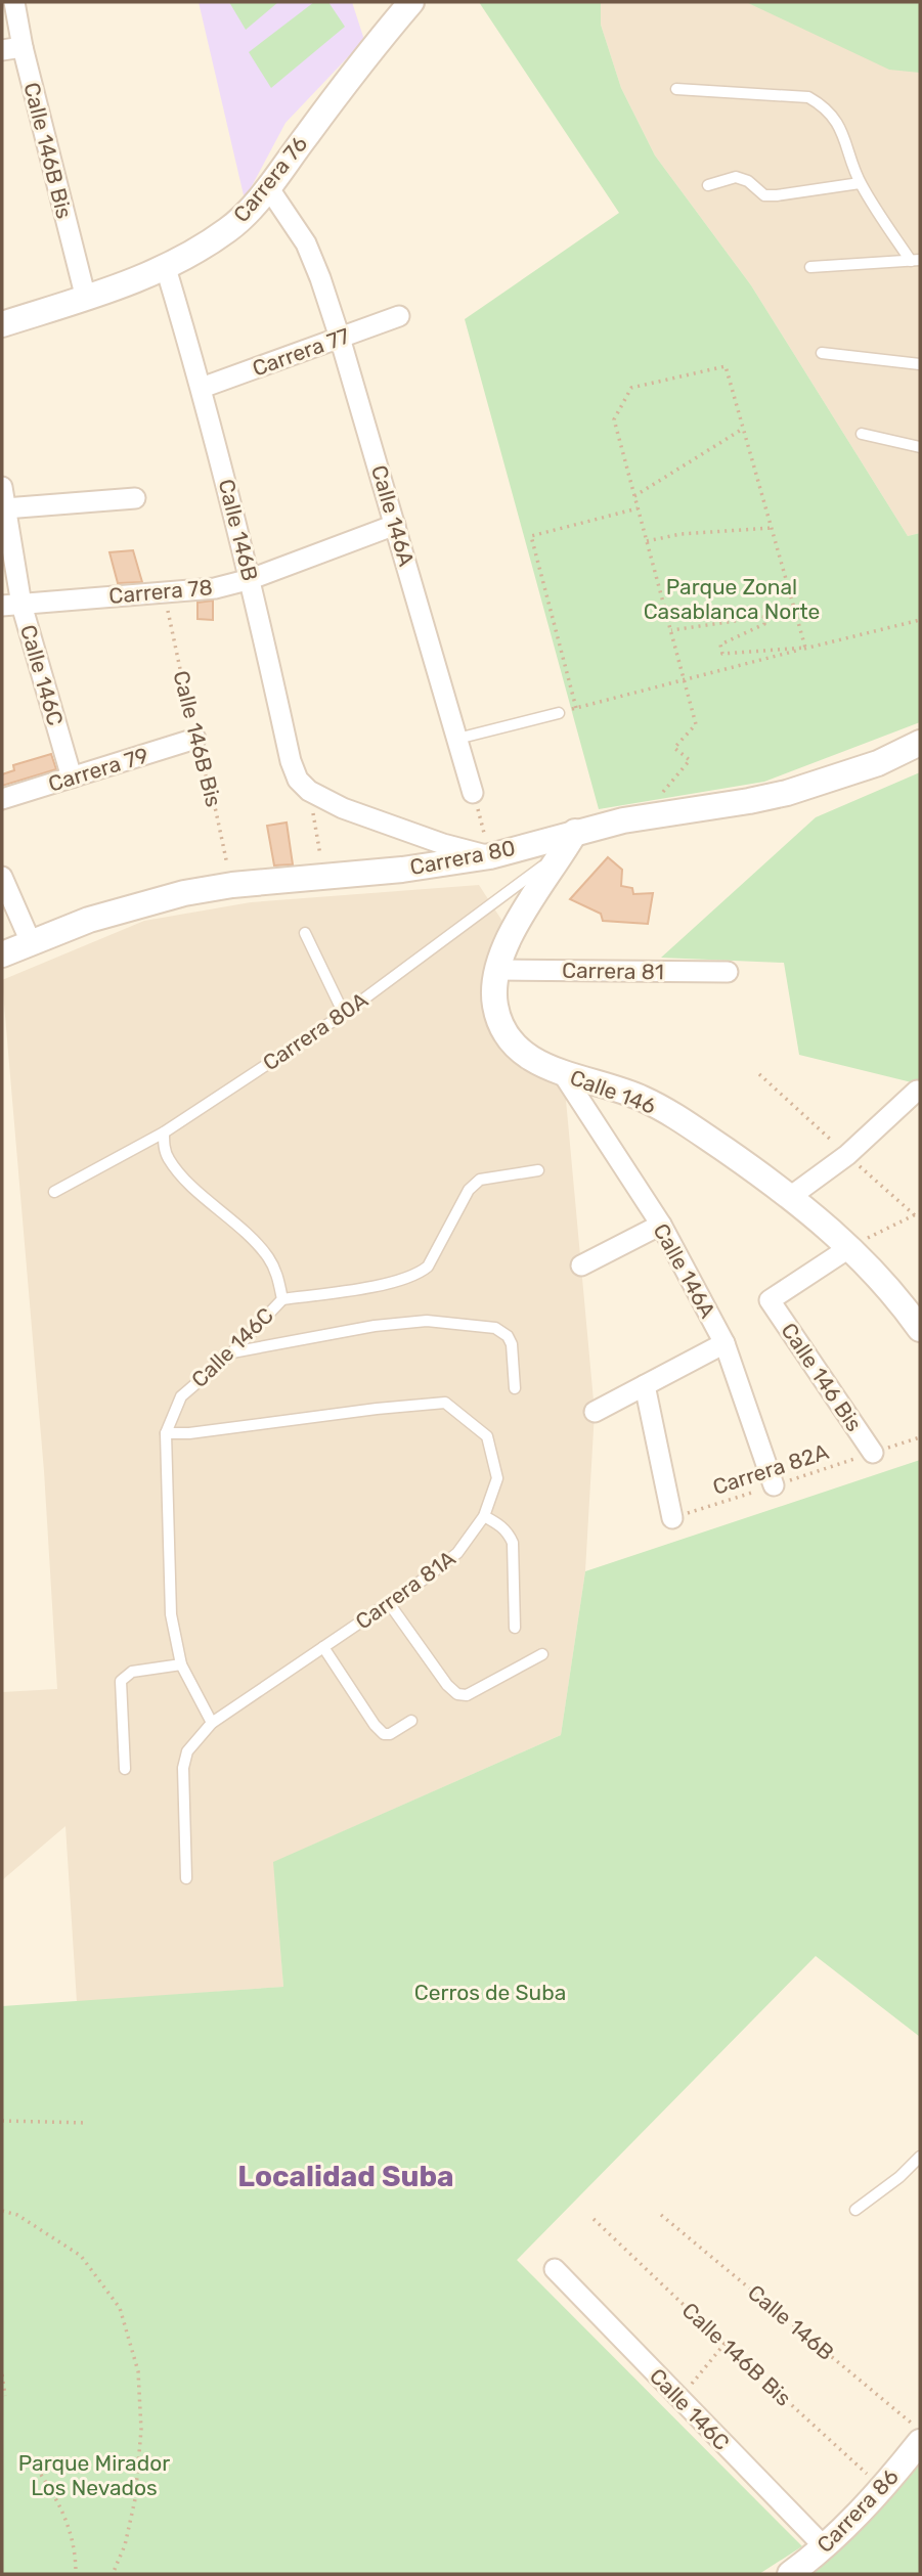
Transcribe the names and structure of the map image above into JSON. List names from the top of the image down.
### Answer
{
  "streets": {
    "street": [
      "Calle 146B Bis",
      "Carrera 76",
      "Carrera 77",
      "Calle 146A",
      "Calle 146B",
      "Carrera 78",
      "Calle 146C",
      "Carrera 79",
      "Carrera 80",
      "Carrera 81",
      "Calle 146",
      "Calle 146 Bis",
      "Carrera 86"
    ],
    "lane": ["Carrera 80A", "Carrera 81A"],
    "path": ["Carrera 82A"]
  },
  "crossings": [
    ["Calle 146B Bis", "Carrera 76"],
    ["Calle 146B Bis", "Carrera 78"],
    ["Calle 146B Bis", "Carrera 79"],
    ["Calle 146B Bis", "Carrera 80"],
    ["Calle 146B Bis", "Carrera 86"],
    ["Carrera 76", "Calle 146A"],
    ["Carrera 76", "Calle 146B"],
    ["Carrera 77", "Calle 146A"],
    ["Carrera 77", "Calle 146B"],
    ["Calle 146A", "Carrera 78"],
    ["Calle 146A", "Calle 146"],
    ["Calle 146A", "Carrera 82A"],
    ["Calle 146B", "Carrera 78"],
    ["Carrera 78", "Calle 146C"],
    ["Calle 146C", "Carrera 79"],
    ["Calle 146C", "Carrera 80A"],
    ["Calle 146C", "Carrera 81A"],
    ["Calle 146C", "Carrera 86"],
    ["Carrera 80", "Carrera 80A"],
    ["Carrera 80", "Calle 146"],
    ["Carrera 81", "Calle 146"],
    ["Carrera 80A", "Calle 146"],
    ["Calle 146", "Calle 146 Bis"],
    ["Calle 146 Bis", "Carrera 82A"]
  ],
  "districts": ["Localidad Suba"],
  "parks": ["Parque Zonal Casablanca Norte", "Cerros de Suba", "Parque Mirador Los Nevados"]
}
